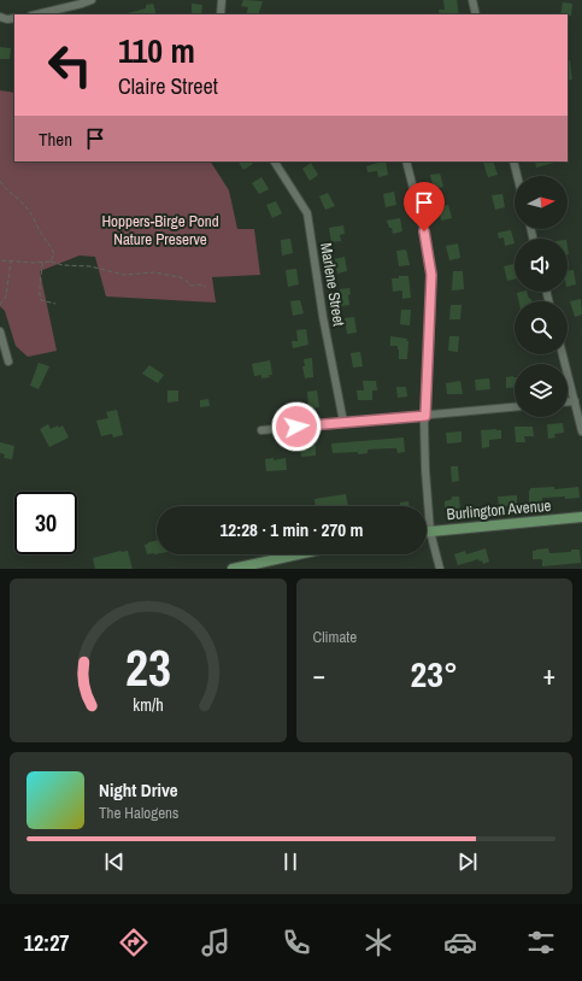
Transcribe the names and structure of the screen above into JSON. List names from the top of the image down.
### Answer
{
  "streets": {
    "main road": ["Burlington Avenue"],
    "street": ["Marlene Street"]
  },
  "parks": ["Hoppers-Birge Pond Nature Preserve"],
  "north": "right",
  "page": {
    "turn": ["110 m", "Claire Street"],
    "then": "Then",
    "limit": "30",
    "trip": "12:28 · 1 min · 270 m",
    "tile": "Climate",
    "heat": ["−", "23°", "+"],
    "song": ["Night Drive", "The Halogens"],
    "tabs": "12:27",
    "gauge": ["23", "km/h"]
  }
}
